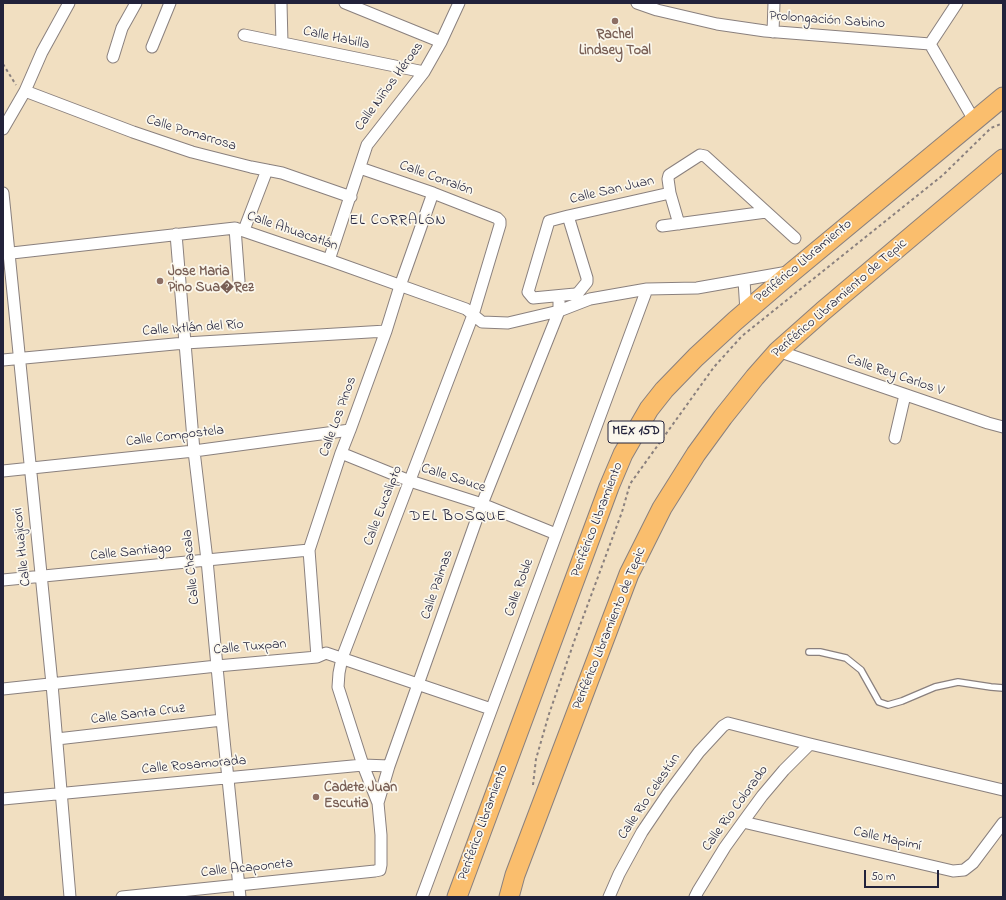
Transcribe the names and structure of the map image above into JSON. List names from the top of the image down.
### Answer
{
  "streets": {
    "highway": ["Periférico Libramiento", "Periférico Libramiento de Tepic", "MEX 15D"],
    "street": [
      "Prolongación Sabino",
      "Calle Habilla",
      "Calle Niños Héroes",
      "Calle Pomarrosa",
      "Calle Corralón",
      "Calle San Juan",
      "Calle Ahuacatlán",
      "Calle Ixtlán del Río",
      "Calle Rey Carlos V",
      "Calle Los Pinos",
      "Calle Compostela",
      "Calle Sauce",
      "Calle Eucalipto",
      "Calle Huajicori",
      "Calle Santiago",
      "Calle Chacala",
      "Calle Palmas",
      "Calle Roble",
      "Calle Tuxpan",
      "Calle Santa Cruz",
      "Calle Rosamorada",
      "Calle Rio Celestún",
      "Calle Rio Colorado",
      "Calle Mapimí",
      "Calle Acaponeta"
    ]
  },
  "crossings": [
    ["Calle Habilla", "Calle Niños Héroes"],
    ["Calle Niños Héroes", "Calle Pomarrosa"],
    ["Calle Niños Héroes", "Calle Corralón"],
    ["Calle Niños Héroes", "Calle Ahuacatlán"],
    ["Calle Corralón", "Calle Los Pinos"],
    ["Calle Corralón", "Calle Eucalipto"],
    ["Calle Ahuacatlán", "Periférico Libramiento"],
    ["Calle Ahuacatlán", "Calle Los Pinos"],
    ["Calle Ahuacatlán", "Calle Eucalipto"],
    ["Calle Ahuacatlán", "Calle Huajicori"],
    ["Calle Ahuacatlán", "Calle Chacala"],
    ["Calle Ahuacatlán", "Calle Palmas"],
    ["Calle Ahuacatlán", "Calle Roble"],
    ["Periférico Libramiento de Tepic", "Calle Rey Carlos V"],
    ["Calle Ixtlán del Río", "Calle Los Pinos"],
    ["Calle Ixtlán del Río", "Calle Huajicori"],
    ["Calle Ixtlán del Río", "Calle Chacala"],
    ["Calle Los Pinos", "Calle Compostela"],
    ["Calle Los Pinos", "Calle Sauce"],
    ["Calle Los Pinos", "Calle Santiago"],
    ["Calle Los Pinos", "Calle Tuxpan"],
    ["Calle Compostela", "Calle Huajicori"],
    ["Calle Compostela", "Calle Chacala"],
    ["Calle Sauce", "Calle Eucalipto"],
    ["Calle Sauce", "Calle Palmas"],
    ["Calle Sauce", "Calle Roble"],
    ["Calle Eucalipto", "Calle Palmas"],
    ["Calle Eucalipto", "Calle Tuxpan"],
    ["Calle Eucalipto", "Calle Rosamorada"],
    ["Calle Huajicori", "Calle Santiago"],
    ["Calle Huajicori", "Calle Tuxpan"],
    ["Calle Huajicori", "Calle Santa Cruz"],
    ["Calle Huajicori", "Calle Rosamorada"],
    ["Calle Santiago", "Calle Chacala"],
    ["Calle Chacala", "Calle Tuxpan"],
    ["Calle Chacala", "Calle Santa Cruz"],
    ["Calle Chacala", "Calle Rosamorada"],
    ["Calle Chacala", "Calle Acaponeta"],
    ["Calle Palmas", "Calle Tuxpan"],
    ["Calle Palmas", "Calle Rosamorada"],
    ["Calle Palmas", "Calle Acaponeta"],
    ["Calle Roble", "Calle Tuxpan"],
    ["Calle Rio Celestún", "Calle Rio Colorado"],
    ["Calle Rio Colorado", "Calle Mapimí"]
  ],
  "districts": ["EL CORRALÓN", "DEL BOSQUE"],
  "places": ["Rachel Lindsey Toal", "Jose Maria Pino Sua�Rez", "Cadete Juan Escutia"],
  "scale_bar": "50 m"
}
